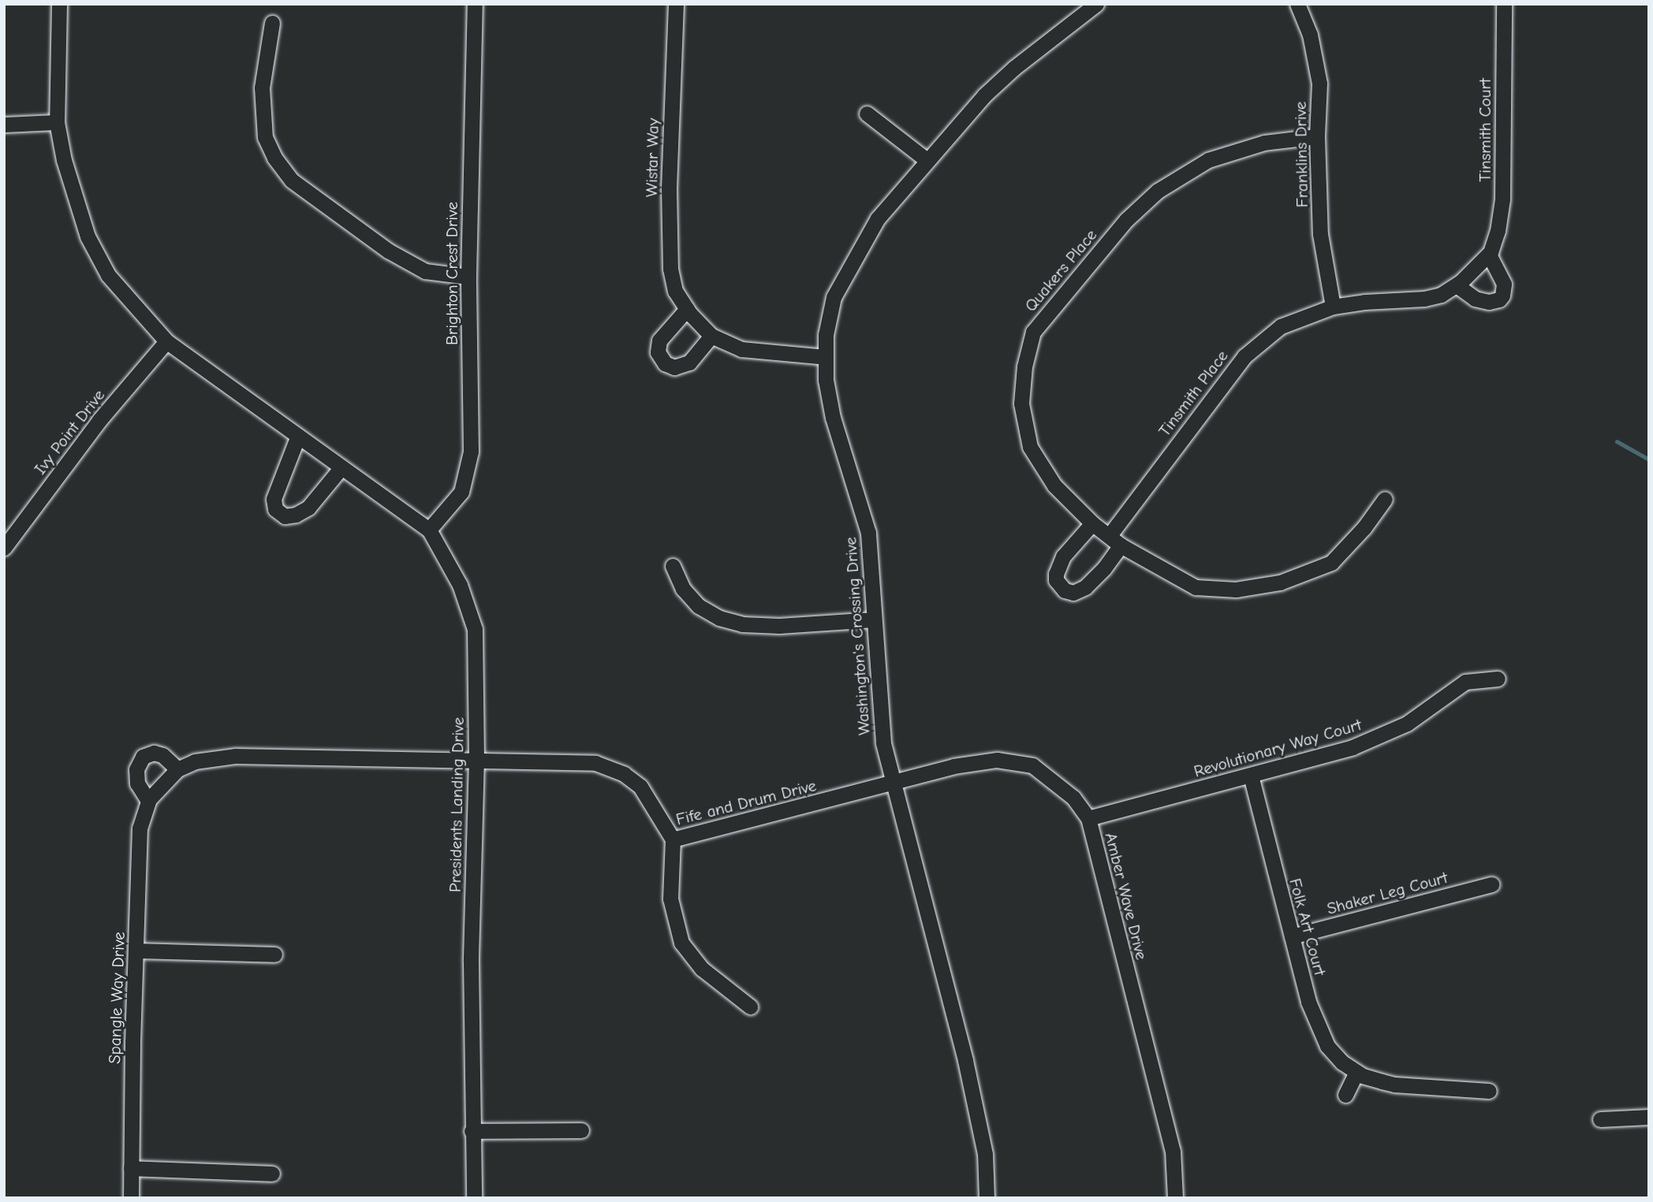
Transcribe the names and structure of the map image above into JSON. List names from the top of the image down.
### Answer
{
  "streets": {
    "street": [
      "Tinsmith Court",
      "Franklins Drive",
      "Wistar Way",
      "Quakers Place",
      "Brighton Crest Drive",
      "Tinsmith Place",
      "Ivy Point Drive",
      "Washington's Crossing Drive",
      "Revolutionary Way Court",
      "Fife and Drum Drive",
      "Presidents Landing Drive",
      "Shaker Leg Court",
      "Amber Wave Drive",
      "Folk Art Court",
      "Spangle Way Drive"
    ]
  },
  "crossings": [
    ["Tinsmith Court", "Franklins Drive"],
    ["Tinsmith Court", "Tinsmith Place"],
    ["Franklins Drive", "Quakers Place"],
    ["Franklins Drive", "Tinsmith Place"],
    ["Wistar Way", "Washington's Crossing Drive"],
    ["Quakers Place", "Tinsmith Place"],
    ["Brighton Crest Drive", "Presidents Landing Drive"],
    ["Ivy Point Drive", "Presidents Landing Drive"],
    ["Washington's Crossing Drive", "Fife and Drum Drive"],
    ["Washington's Crossing Drive", "Amber Wave Drive"],
    ["Revolutionary Way Court", "Amber Wave Drive"],
    ["Revolutionary Way Court", "Folk Art Court"],
    ["Fife and Drum Drive", "Presidents Landing Drive"],
    ["Fife and Drum Drive", "Amber Wave Drive"],
    ["Fife and Drum Drive", "Spangle Way Drive"],
    ["Presidents Landing Drive", "Spangle Way Drive"],
    ["Shaker Leg Court", "Folk Art Court"]
  ]
}
